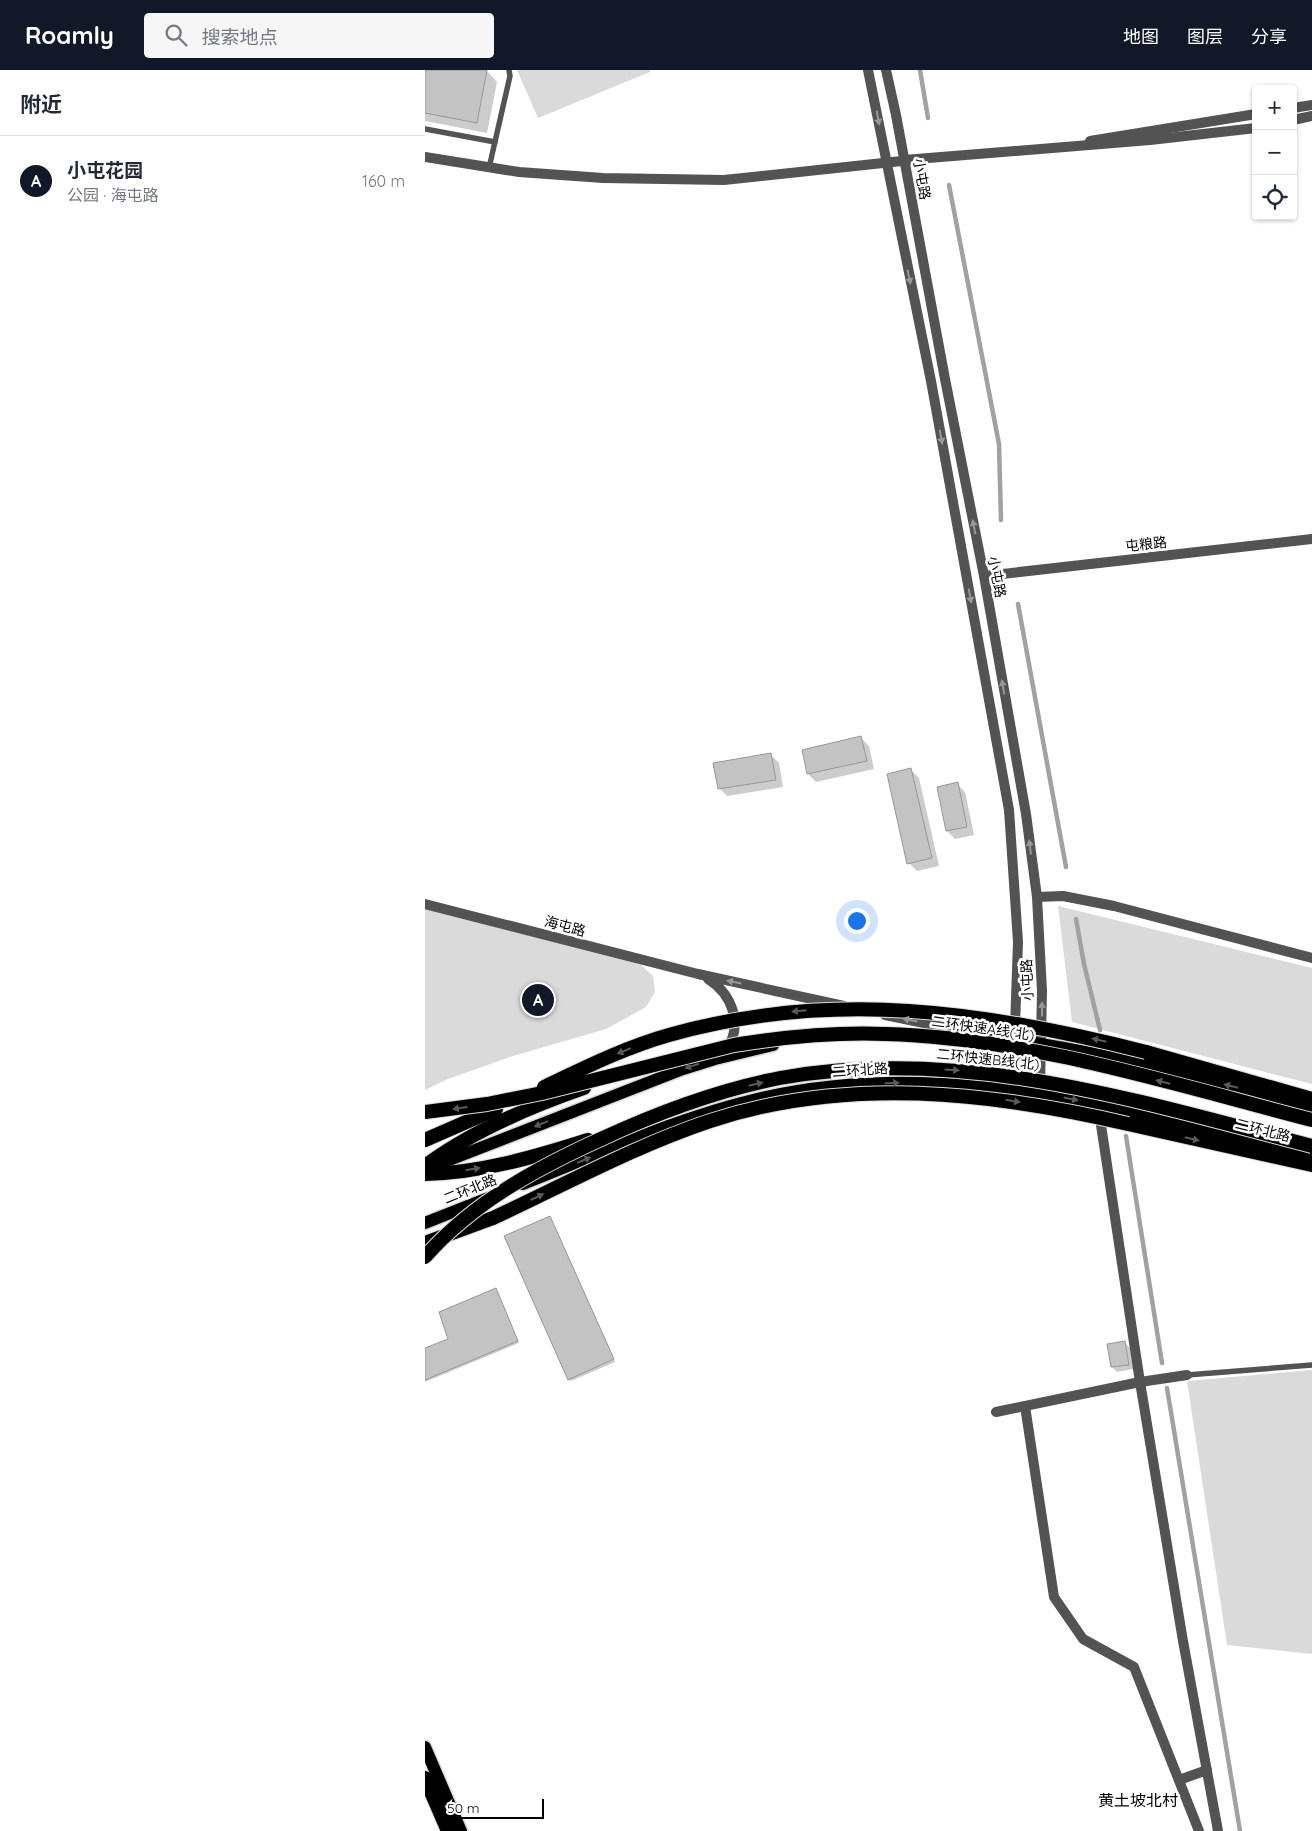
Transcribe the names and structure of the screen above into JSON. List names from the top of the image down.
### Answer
{
  "streets": {
    "highway": ["二环快速A线(北)", "二环快速B线(北)"],
    "main road": ["二环北路"],
    "street": ["小屯路", "屯粮路", "海屯路"]
  },
  "crossings": [
    ["小屯路", "屯粮路"],
    ["小屯路", "二环北路"]
  ],
  "districts": ["黄土坡北村"],
  "scale_bar": "50 m",
  "page": {
    "header": "Roamly",
    "search": "搜索地点",
    "nav": ["地图", "图层", "分享"],
    "heading": "附近",
    "map_buttons": ["+", "−"],
    "list": [
      {
        "mark": "A",
        "name": "小屯花园",
        "note": "公园 · 海屯路",
        "value": "160 m"
      }
    ],
    "pins": "A",
    "scale": "50 m"
  }
}
